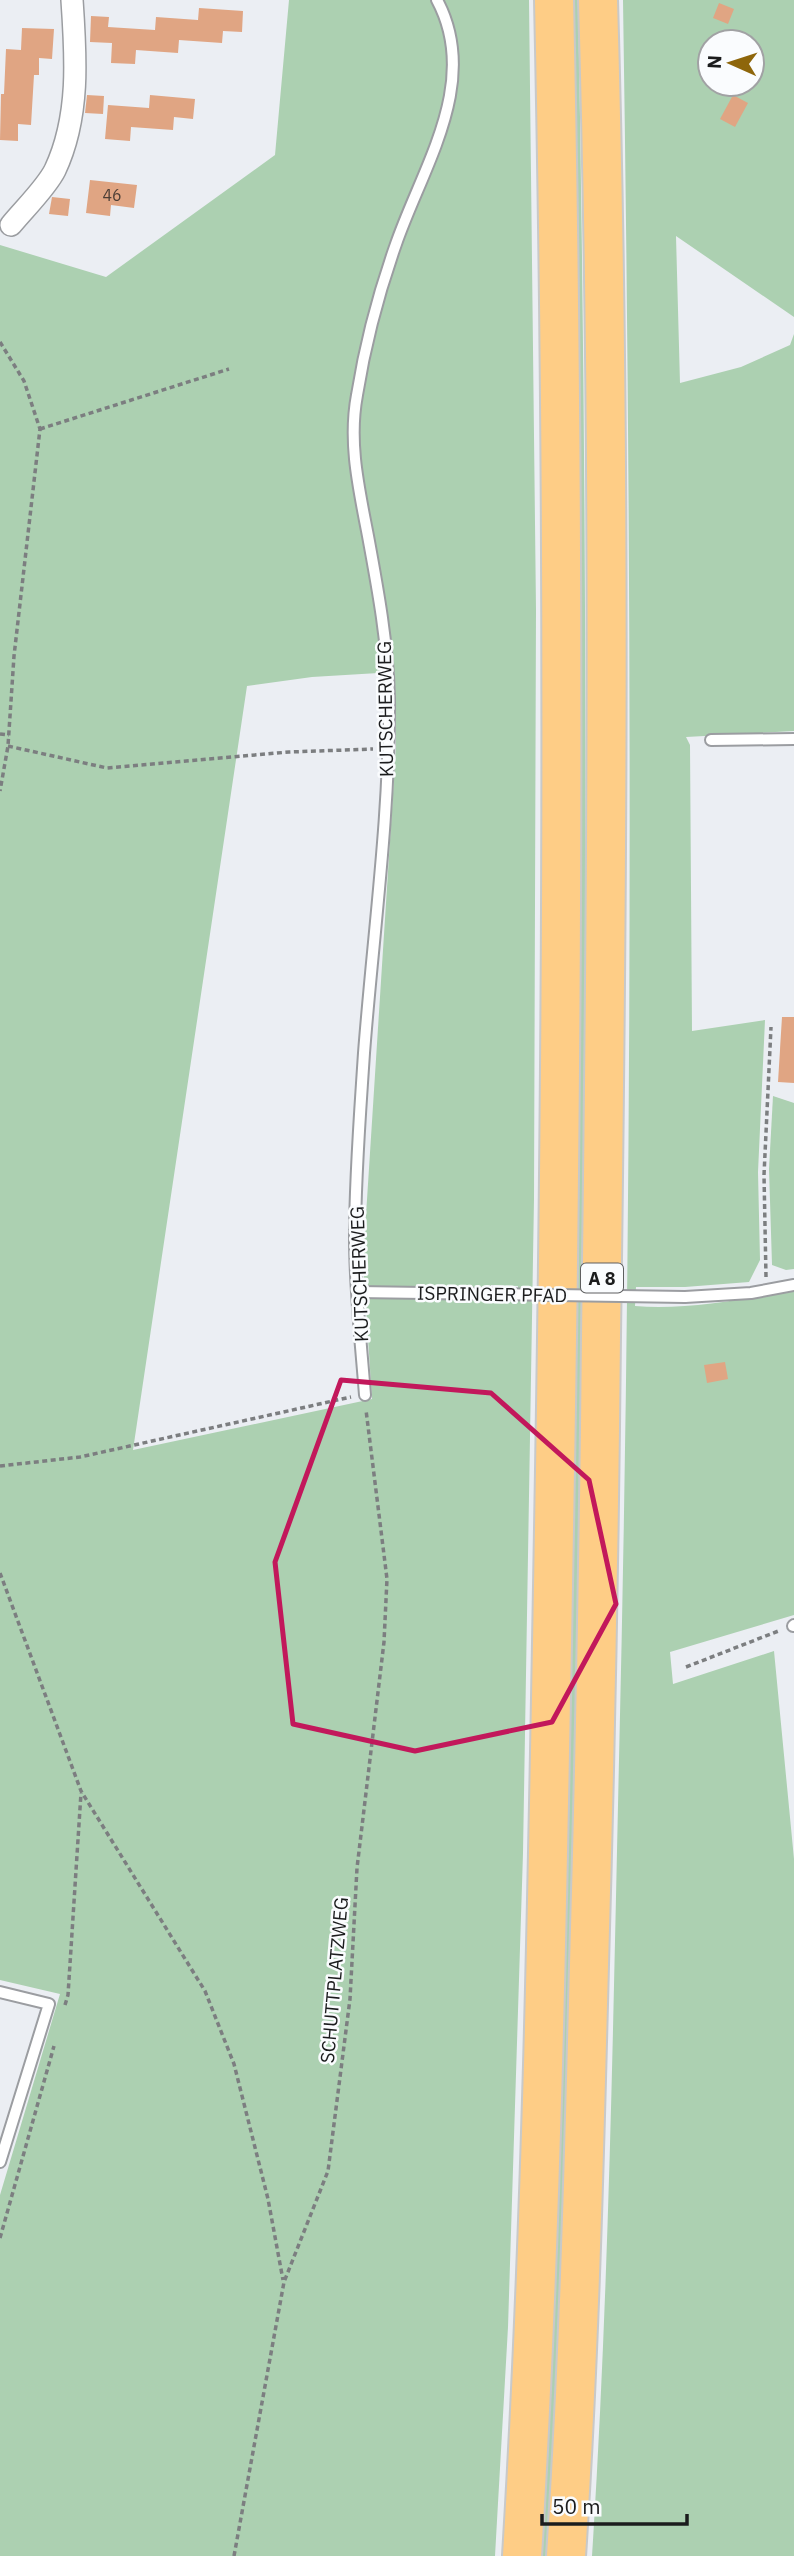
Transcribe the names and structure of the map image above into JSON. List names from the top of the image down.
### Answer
{
  "streets": {
    "highway": ["A 8"],
    "lane": ["KUTSCHERWEG", "ISPRINGER PFAD"],
    "path": ["SCHUTTPLATZWEG"]
  },
  "crossings": [
    ["KUTSCHERWEG", "ISPRINGER PFAD"],
    ["KUTSCHERWEG", "SCHUTTPLATZWEG"]
  ],
  "house_numbers": ["46"],
  "scale_bar": "50 m",
  "north": "left"
}
